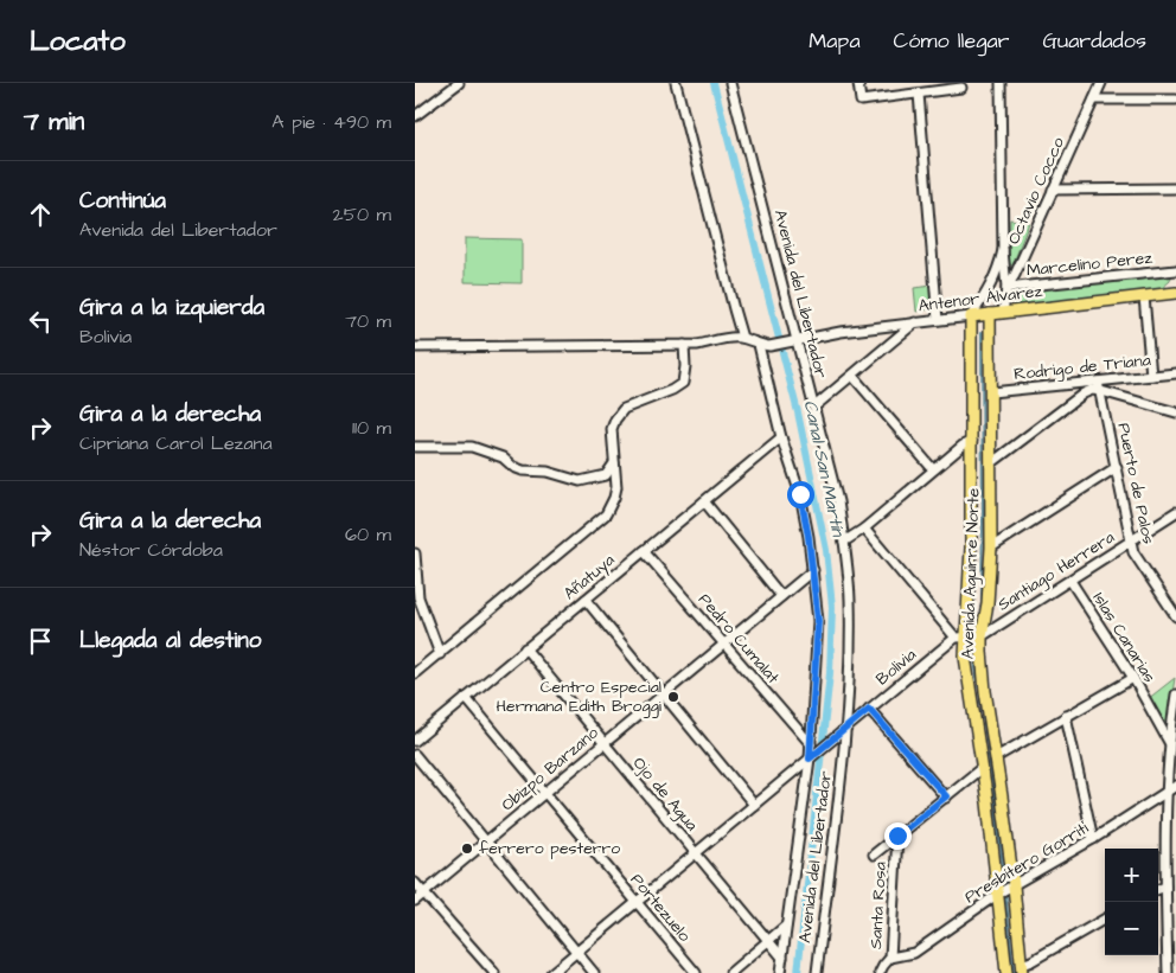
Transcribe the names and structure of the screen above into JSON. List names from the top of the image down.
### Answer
{
  "streets": {
    "main road": ["Antenor Álvarez", "Avenida Aguirre Norte"],
    "street": [
      "Octavio Cocco",
      "Marcelino Perez",
      "Avenida del Libertador",
      "Rodrigo de Triana",
      "Puerto de Palos",
      "Santiago Herrera",
      "Añatuya",
      "Islas Canarias",
      "Pedro Cumalat",
      "Bolivia",
      "Obizpo Barzano",
      "Ojo de Agua",
      "Presbítero Gorriti",
      "Santa Rosa",
      "Portezuelo"
    ]
  },
  "crossings": [
    ["Octavio Cocco", "Marcelino Perez"],
    ["Octavio Cocco", "Antenor Álvarez"],
    ["Avenida del Libertador", "Antenor Álvarez"],
    ["Avenida del Libertador", "Añatuya"],
    ["Avenida del Libertador", "Pedro Cumalat"],
    ["Avenida del Libertador", "Bolivia"],
    ["Avenida del Libertador", "Obizpo Barzano"],
    ["Avenida del Libertador", "Ojo de Agua"],
    ["Antenor Álvarez", "Avenida Aguirre Norte"],
    ["Rodrigo de Triana", "Puerto de Palos"],
    ["Rodrigo de Triana", "Avenida Aguirre Norte"],
    ["Puerto de Palos", "Santiago Herrera"],
    ["Santiago Herrera", "Avenida Aguirre Norte"],
    ["Santiago Herrera", "Islas Canarias"],
    ["Avenida Aguirre Norte", "Bolivia"],
    ["Avenida Aguirre Norte", "Presbítero Gorriti"],
    ["Añatuya", "Pedro Cumalat"],
    ["Añatuya", "Ojo de Agua"],
    ["Añatuya", "Portezuelo"],
    ["Pedro Cumalat", "Obizpo Barzano"],
    ["Obizpo Barzano", "Ojo de Agua"],
    ["Obizpo Barzano", "Portezuelo"],
    ["Presbítero Gorriti", "Santa Rosa"]
  ],
  "water": ["Canal San Martín"],
  "places": ["Centro Especial Hermana Edith Broggi", "ferrero pesterro"],
  "page": {
    "header": "Locato",
    "nav": ["Mapa", "Cómo llegar", "Guardados"],
    "heading": ["7 min", "A pie · 490 m"],
    "list": [
      ["Continúa", "Avenida del Libertador", "250 m"],
      ["Gira a la izquierda", "Bolivia", "70 m"],
      ["Gira a la derecha", "Cipriana Carol Lezana", "110 m"],
      ["Gira a la derecha", "Néstor Córdoba", "60 m"],
      "Llegada al destino"
    ],
    "map_buttons": ["+", "−"]
  }
}
